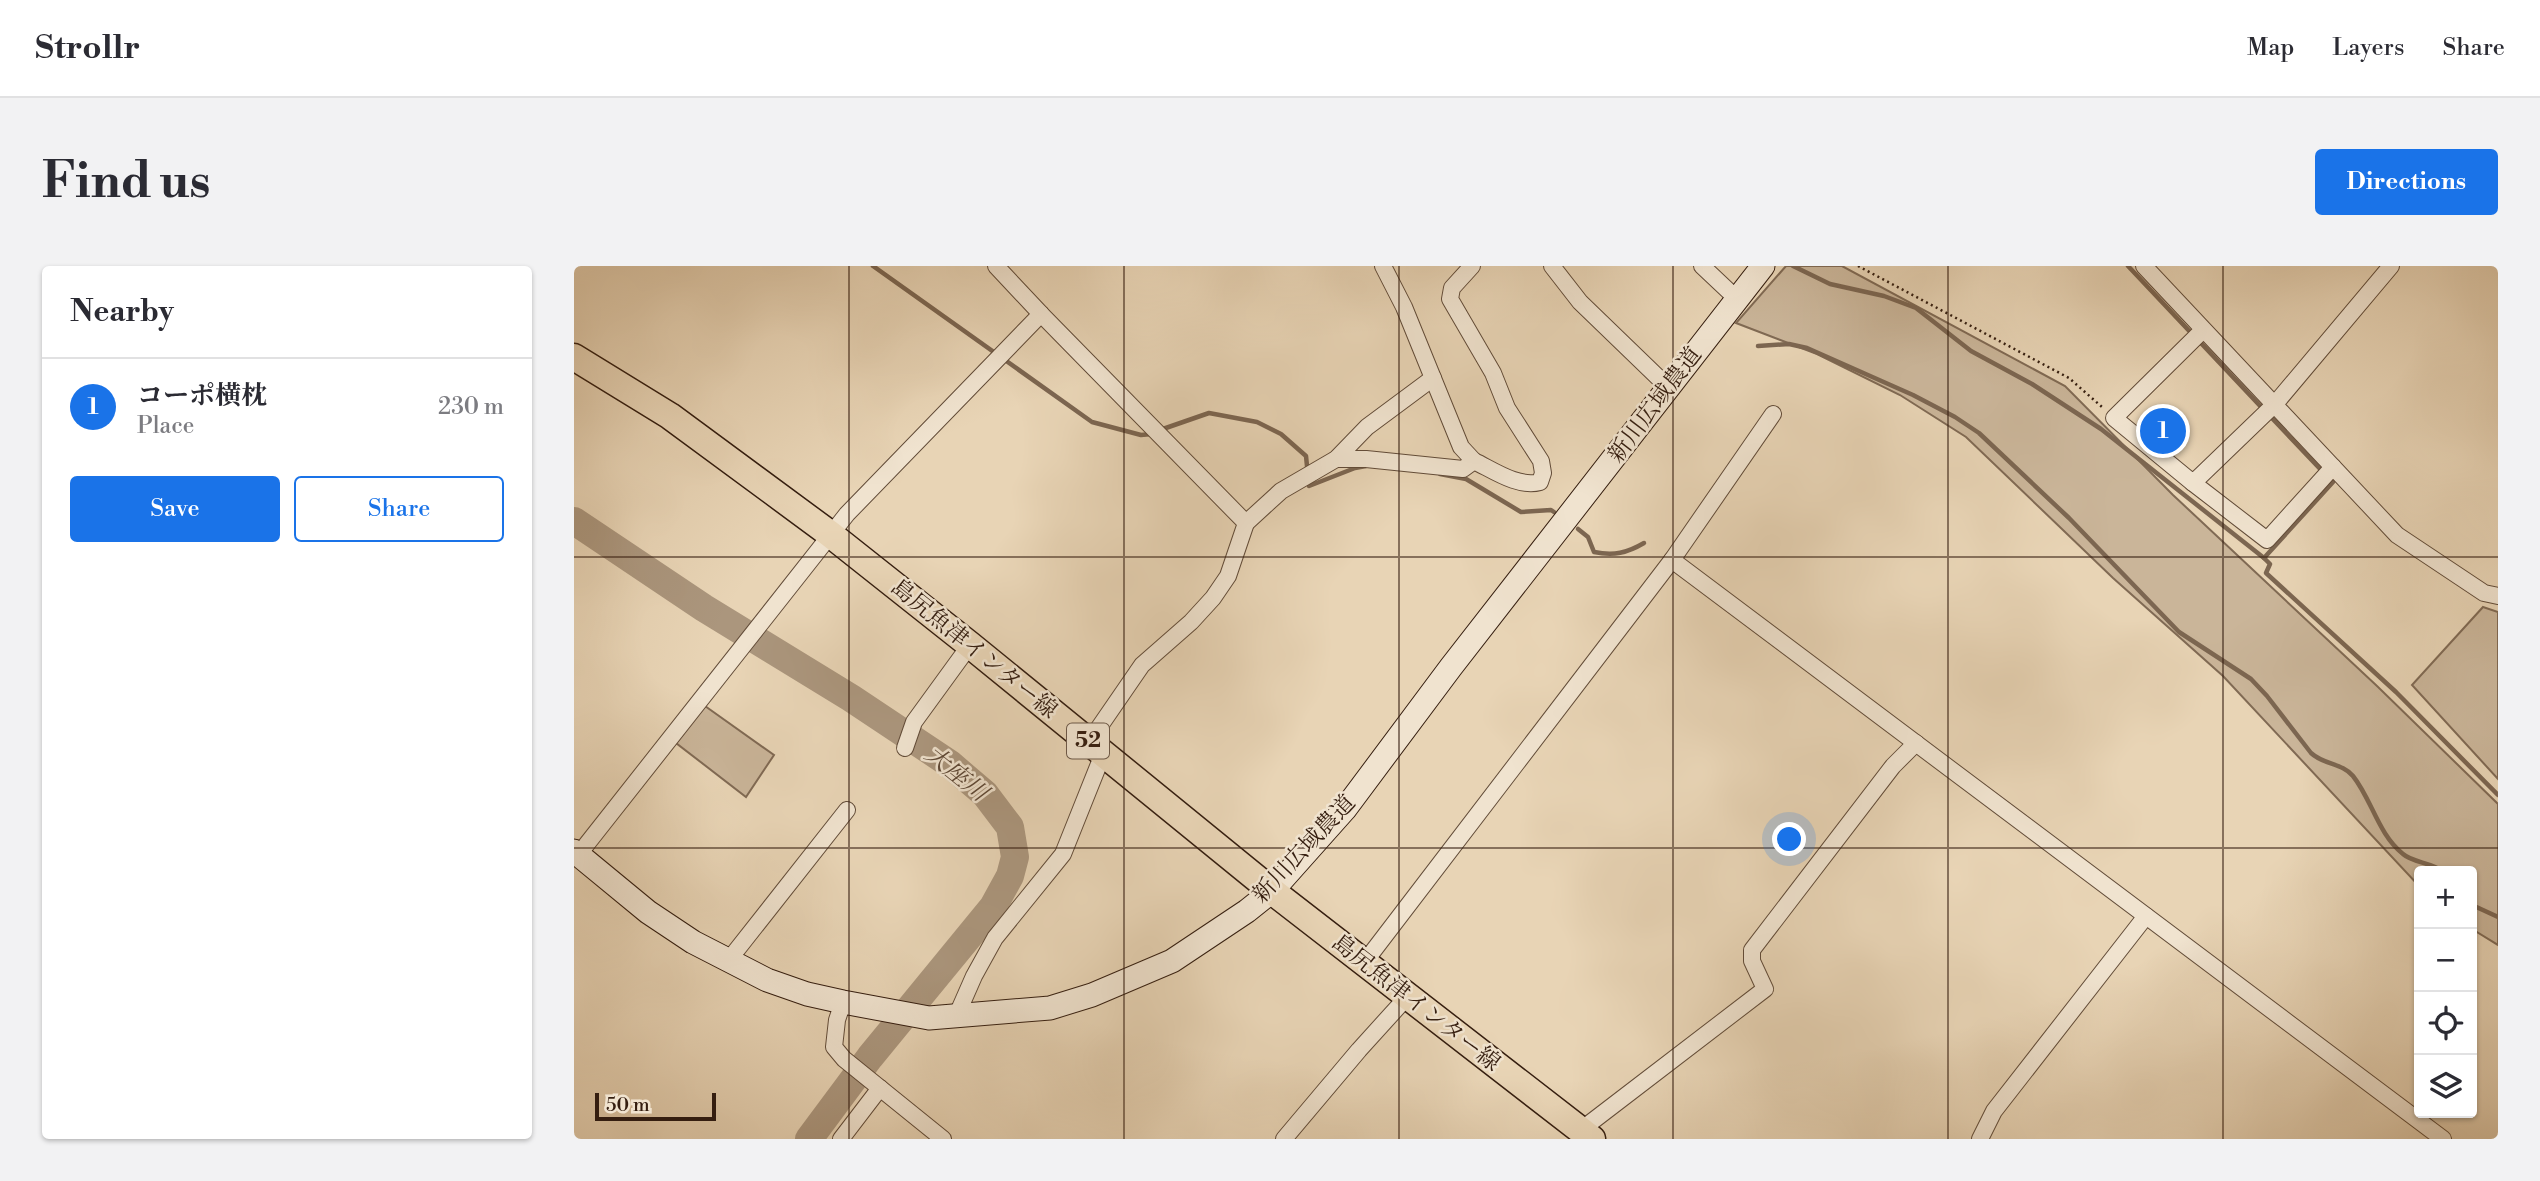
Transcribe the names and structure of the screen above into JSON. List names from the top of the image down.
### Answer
{
  "streets": {
    "main road": ["島尻魚津インター線", "52"],
    "street": ["新川広域農道"]
  },
  "crossings": [
    ["新川広域農道", "島尻魚津インター線"]
  ],
  "water": ["大座川"],
  "scale_bar": "50 m",
  "page": {
    "header": "Strollr",
    "nav": ["Map", "Layers", "Share"],
    "buttons": [
      "Directions",
      ["Save", "Share"]
    ],
    "title": "Find us",
    "heading": "Nearby",
    "list": [
      {
        "mark": "1",
        "name": "コーポ横枕",
        "note": "Place",
        "value": "230 m"
      }
    ],
    "pins": "1",
    "map_buttons": ["+", "−"],
    "scale": "50 m"
  }
}
